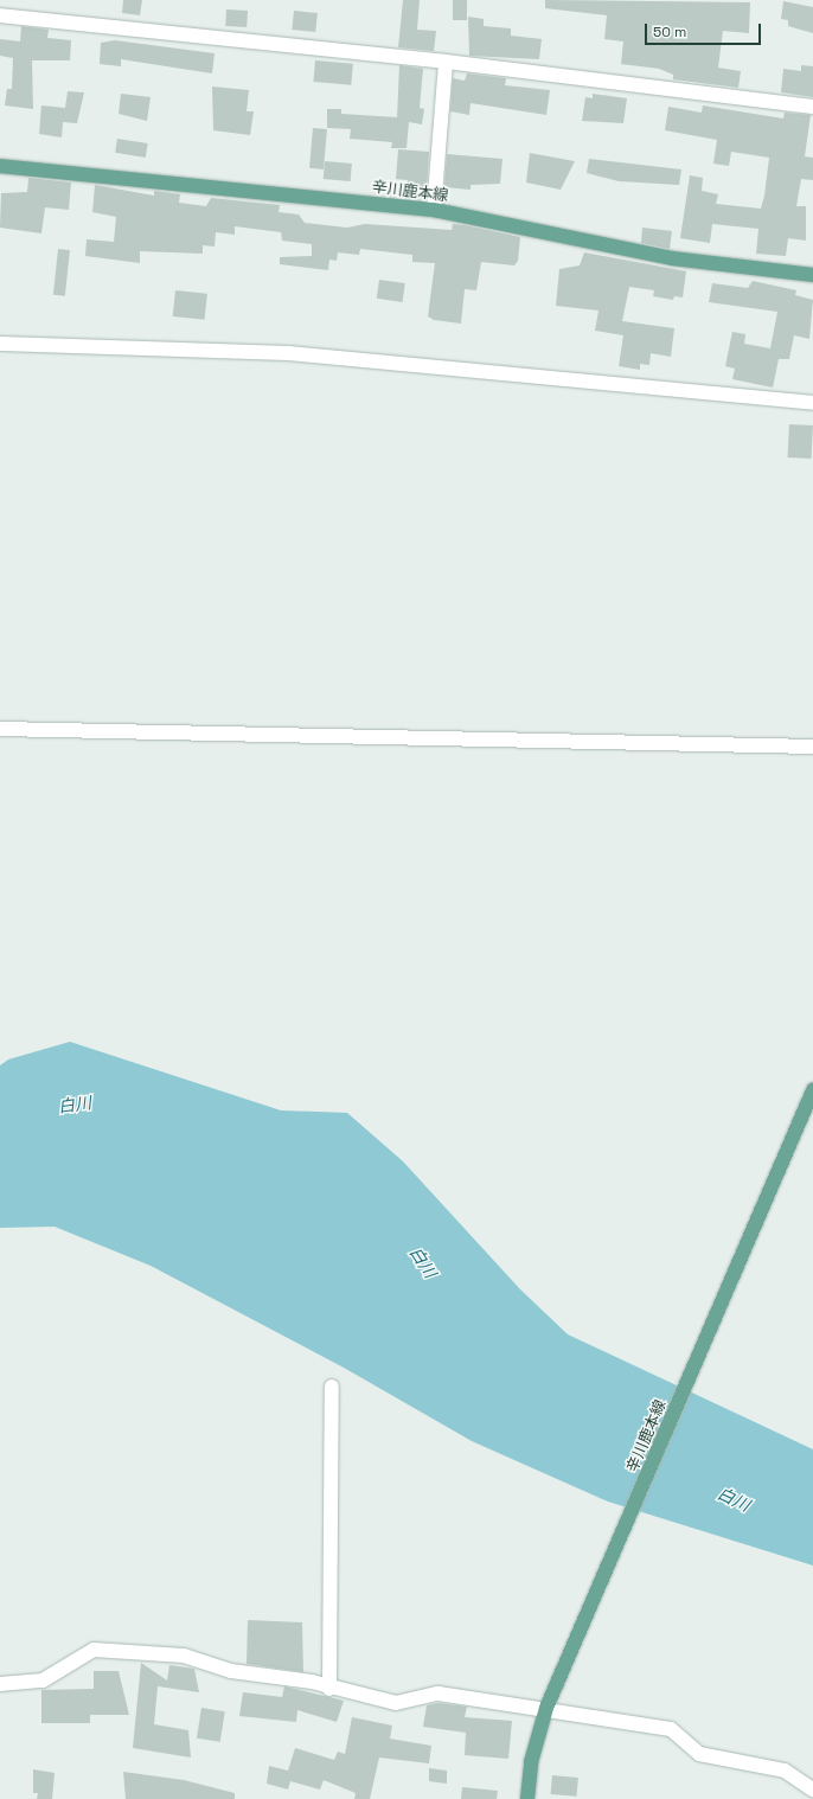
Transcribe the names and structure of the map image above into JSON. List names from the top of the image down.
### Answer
{
  "streets": {
    "main road": ["辛川鹿本線"]
  },
  "water": ["白川"],
  "scale_bar": "50 m"
}
